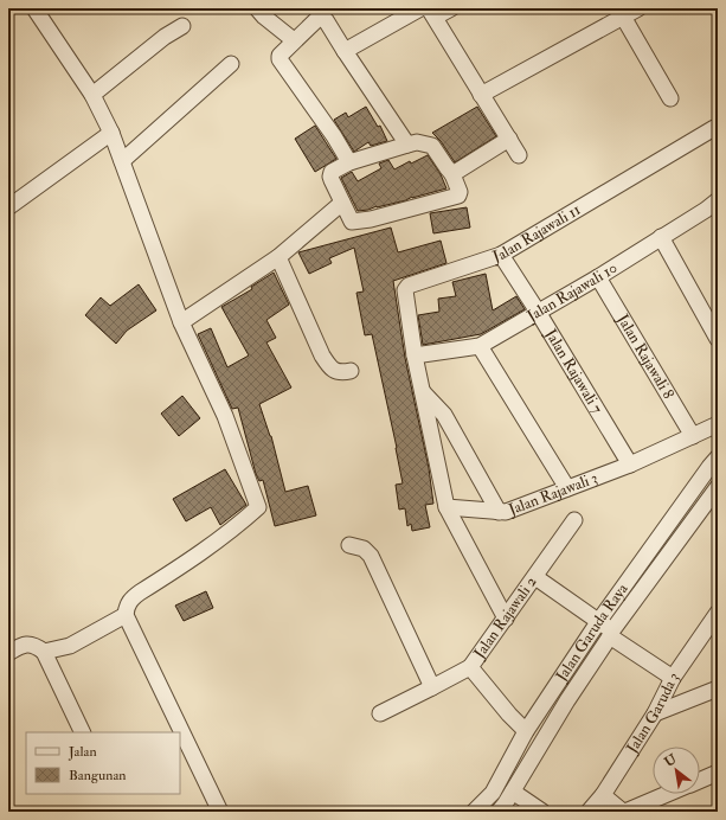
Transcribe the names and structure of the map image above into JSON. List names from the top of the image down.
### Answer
{
  "streets": {
    "street": [
      "Jalan Rajawali 11",
      "Jalan Rajawali 10",
      "Jalan Rajawali 8",
      "Jalan Rajawali 7",
      "Jalan Rajawali 3",
      "Jalan Rajawali 2",
      "Jalan Garuda Raya",
      "Jalan Garuda 3"
    ]
  },
  "crossings": [
    ["Jalan Rajawali 11", "Jalan Rajawali 10"],
    ["Jalan Rajawali 11", "Jalan Rajawali 7"],
    ["Jalan Rajawali 10", "Jalan Rajawali 8"],
    ["Jalan Rajawali 10", "Jalan Rajawali 7"],
    ["Jalan Rajawali 8", "Jalan Rajawali 3"],
    ["Jalan Rajawali 7", "Jalan Rajawali 3"],
    ["Jalan Rajawali 2", "Jalan Garuda Raya"]
  ],
  "legend": ["Jalan", "Bangunan"],
  "north": "top left"
}
